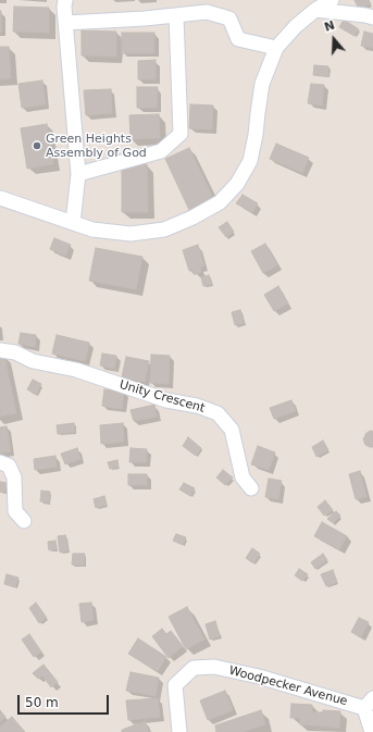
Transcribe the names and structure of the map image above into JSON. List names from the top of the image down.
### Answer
{
  "streets": {
    "street": ["Unity Crescent", "Woodpecker Avenue"]
  },
  "places": ["Green Heights Assembly of God"],
  "scale_bar": "50 m",
  "north": "top"
}
